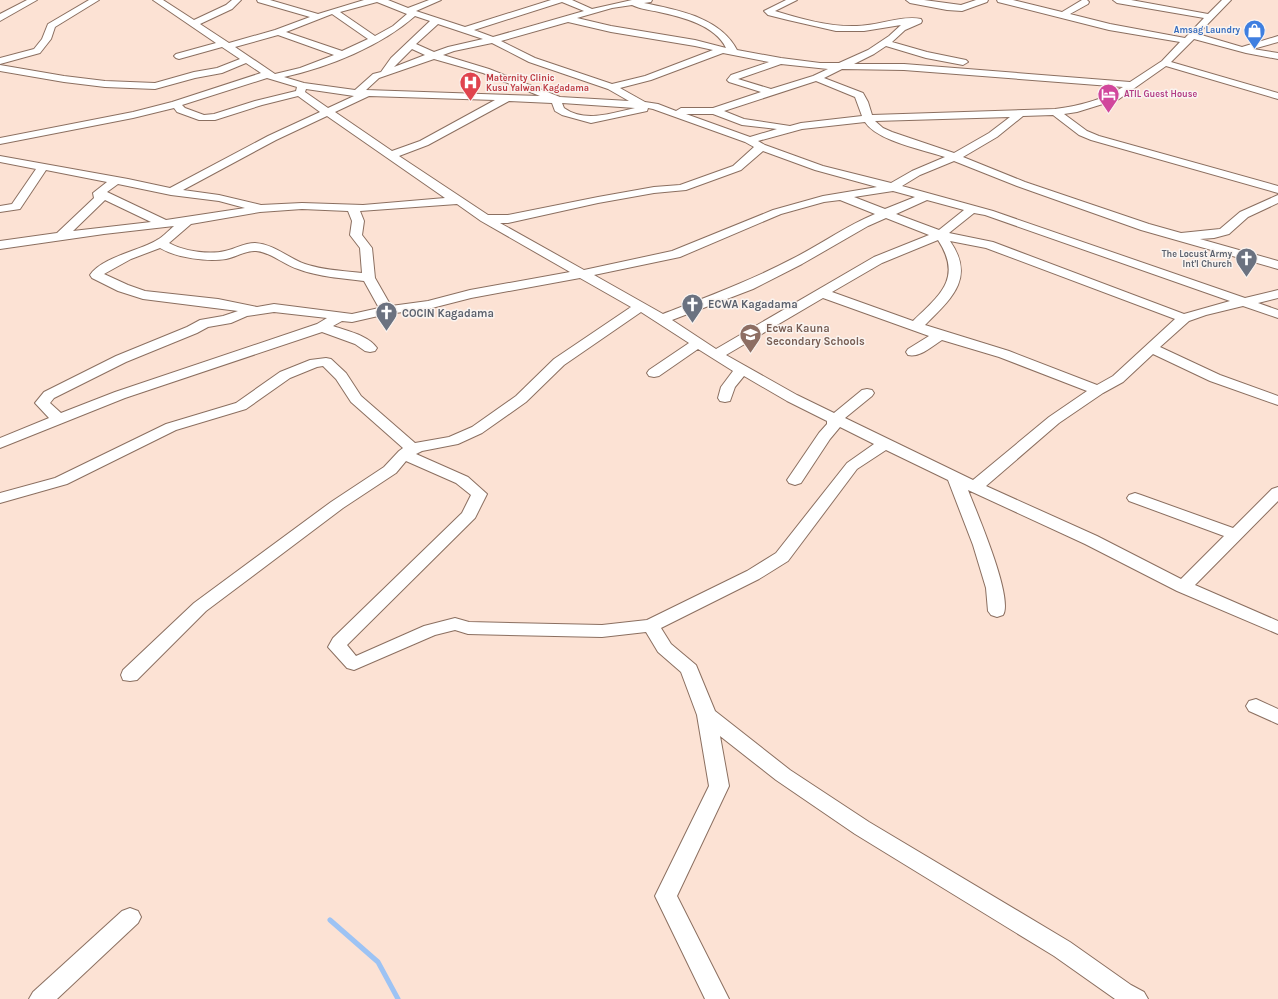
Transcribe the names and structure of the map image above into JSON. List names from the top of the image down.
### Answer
{
  "places": {
    "shop": ["Amsag Laundry"],
    "hospital": ["Maternity Clinic Kusu Yalwan Kagadama"],
    "hotel": ["ATIL Guest House"],
    "church": ["The Locust Army Int'l Church", "ECWA Kagadama", "COCIN Kagadama"],
    "school or university": ["Ecwa Kauna Secondary Schools"]
  }
}
